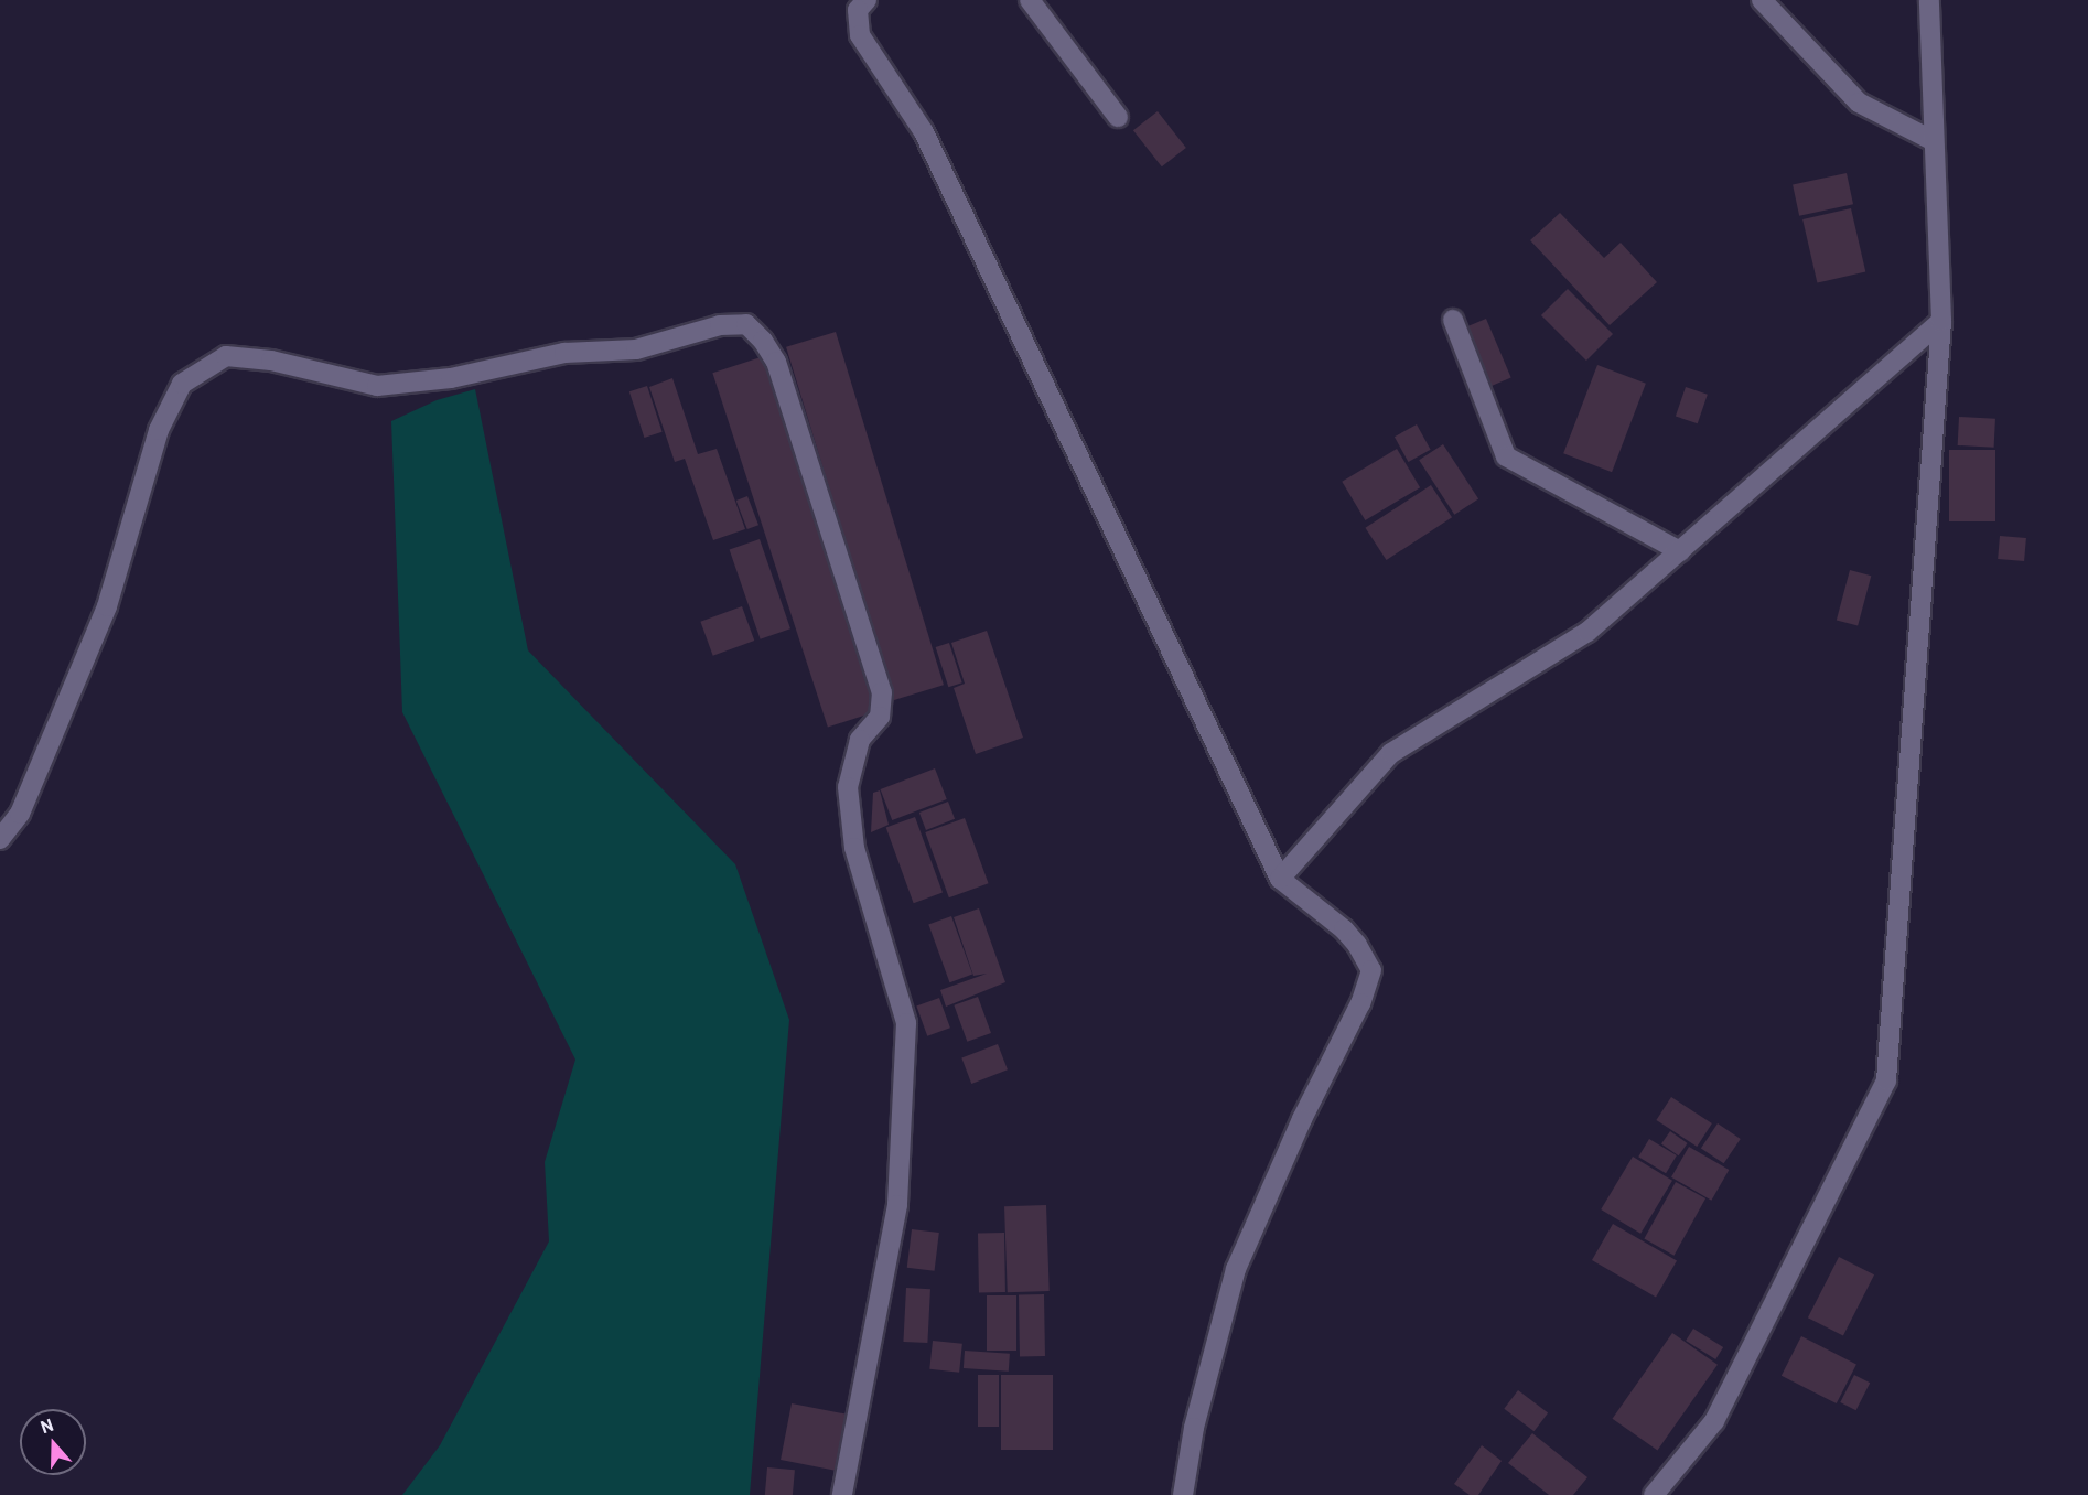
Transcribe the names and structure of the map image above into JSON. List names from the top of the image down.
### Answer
{
  "north": "top"
}
